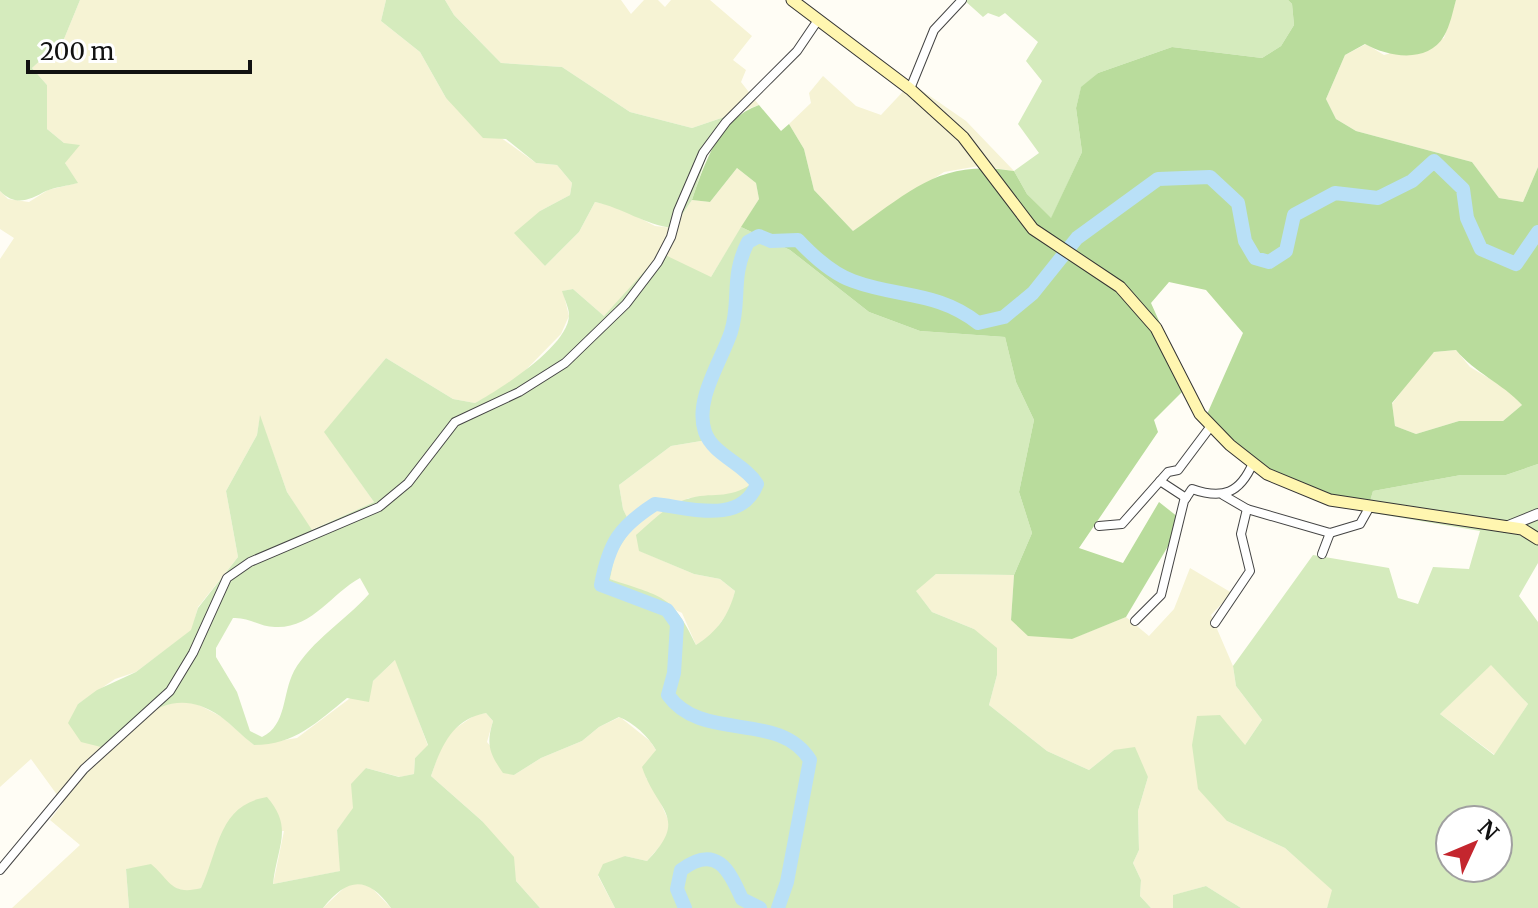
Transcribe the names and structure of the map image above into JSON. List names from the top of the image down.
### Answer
{
  "scale_bar": "200 m",
  "north": "top right"
}
